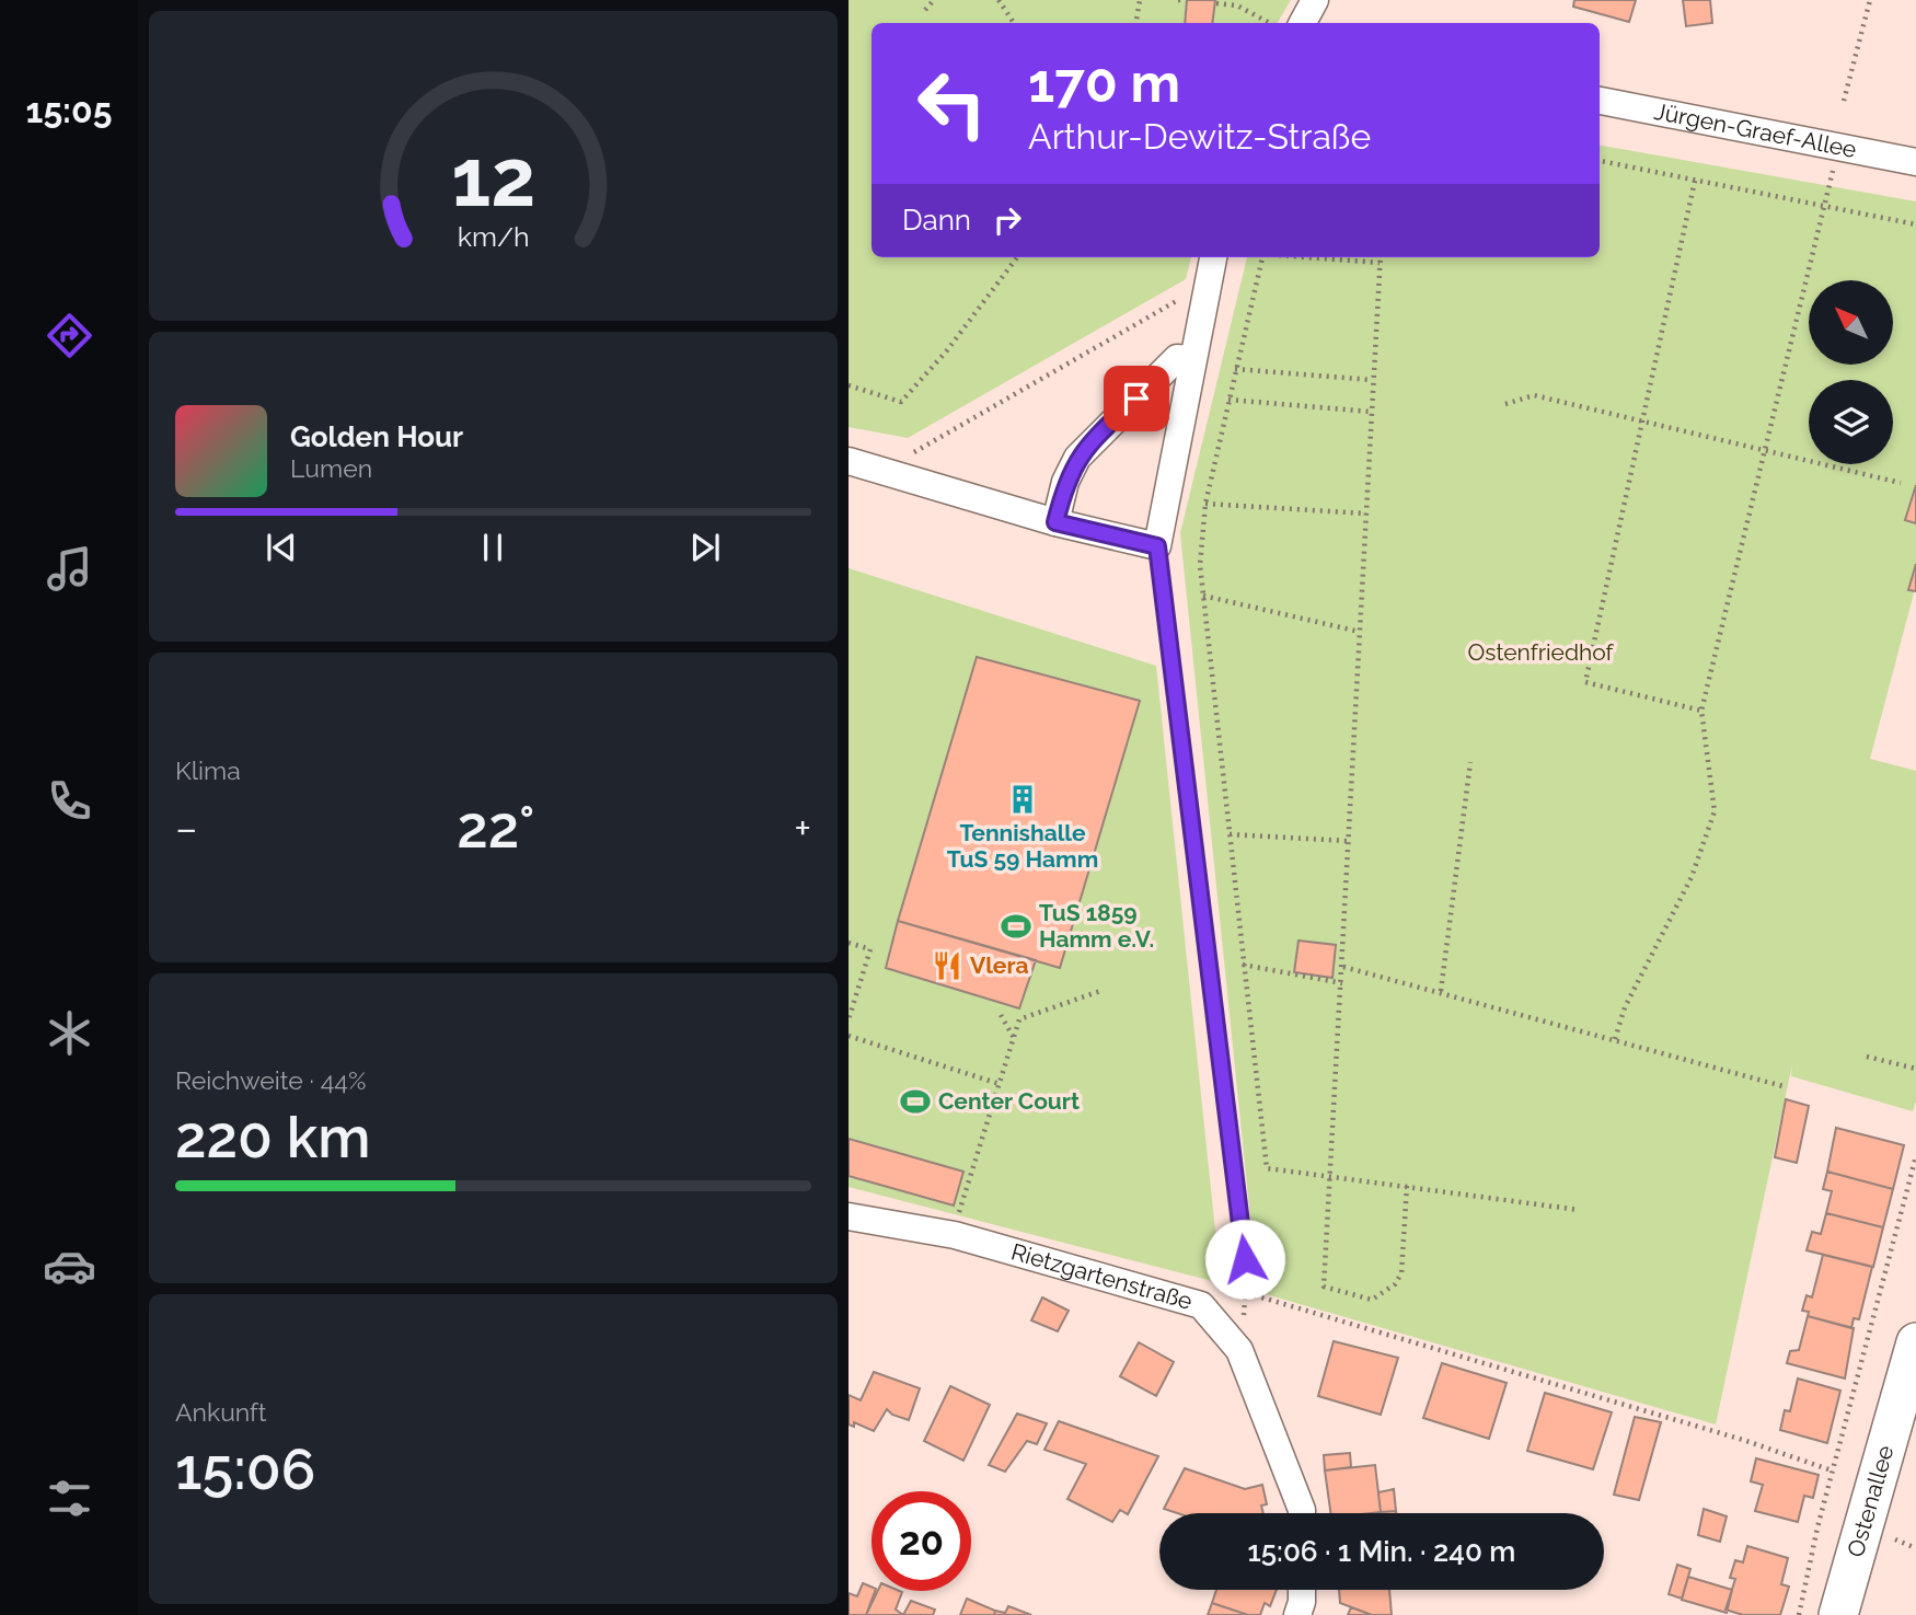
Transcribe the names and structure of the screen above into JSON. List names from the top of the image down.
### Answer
{
  "streets": {
    "main road": ["Ostenallee"],
    "street": ["Jürgen-Graef-Allee", "Rietzgartenstraße"]
  },
  "parks": ["Ostenfriedhof"],
  "places": {
    "building": ["Tennishalle TuS 59 Hamm"],
    "sports": ["TuS 1859 Hamm e.V.", "Center Court"],
    "restaurant": ["Vlera"]
  },
  "north": "top left",
  "page": {
    "tabs": "15:05",
    "turn": ["170 m", "Arthur-Dewitz-Straße"],
    "then": "Dann",
    "song": ["Golden Hour", "Lumen"],
    "tile": [
      "Klima",
      ["Reichweite · 44%", "220 km"],
      ["Ankunft", "15:06"]
    ],
    "heat": ["−", "22°", "+"],
    "limit": "20",
    "trip": "15:06 · 1 Min. · 240 m",
    "gauge": ["12", "km/h"]
  }
}
